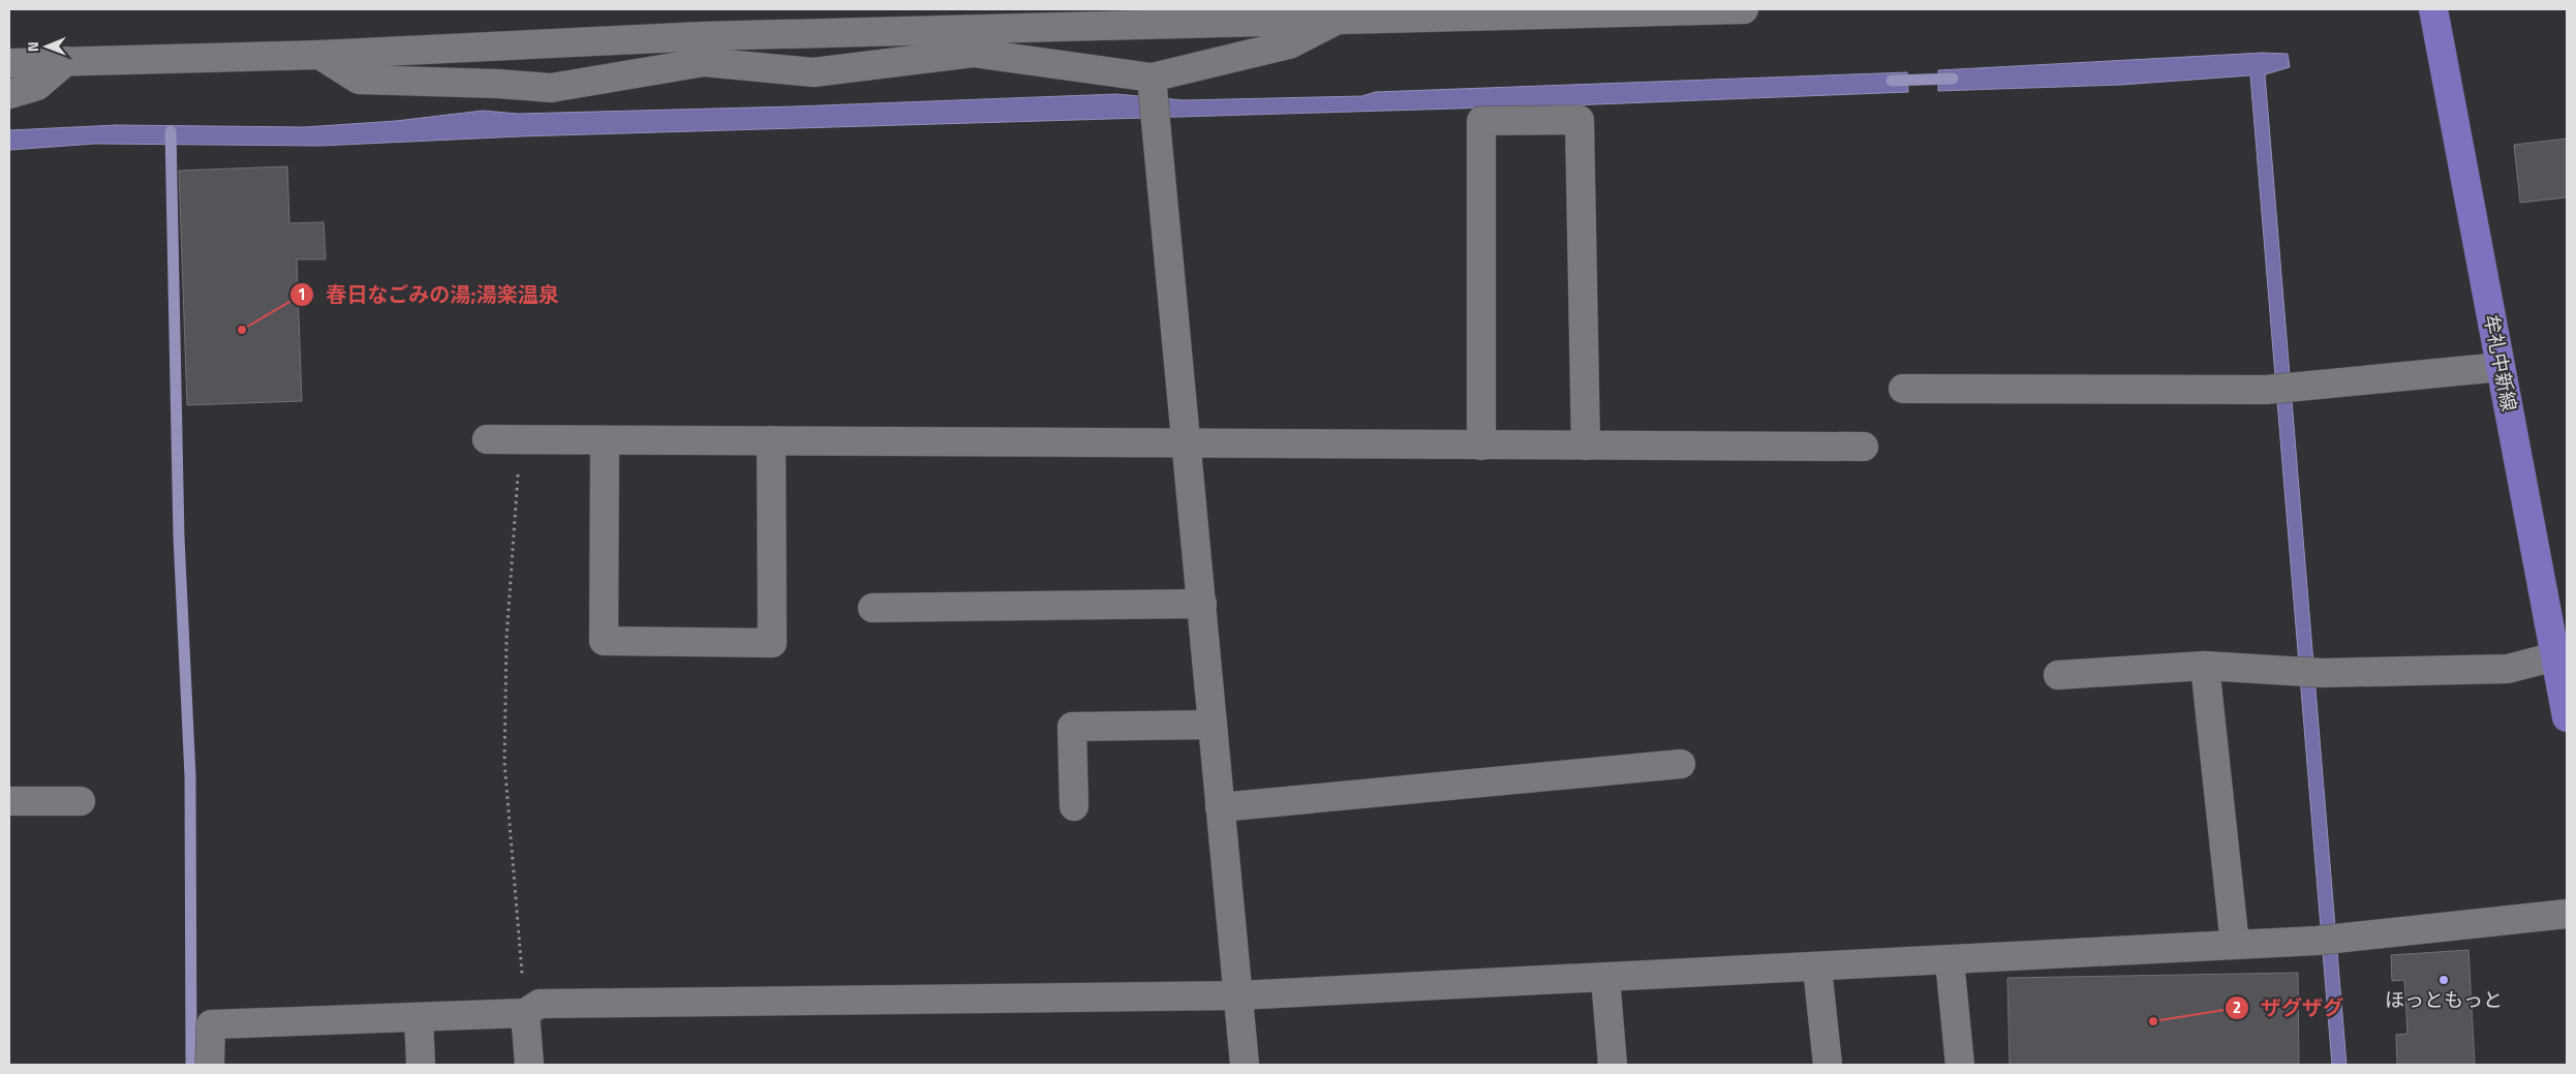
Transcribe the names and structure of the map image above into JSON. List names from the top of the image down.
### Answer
{
  "streets": {
    "main road": ["牟礼中新線"]
  },
  "places": ["春日なごみの湯;湯楽温泉", "ほっともっと", "ザグザグ"],
  "north": "left"
}
